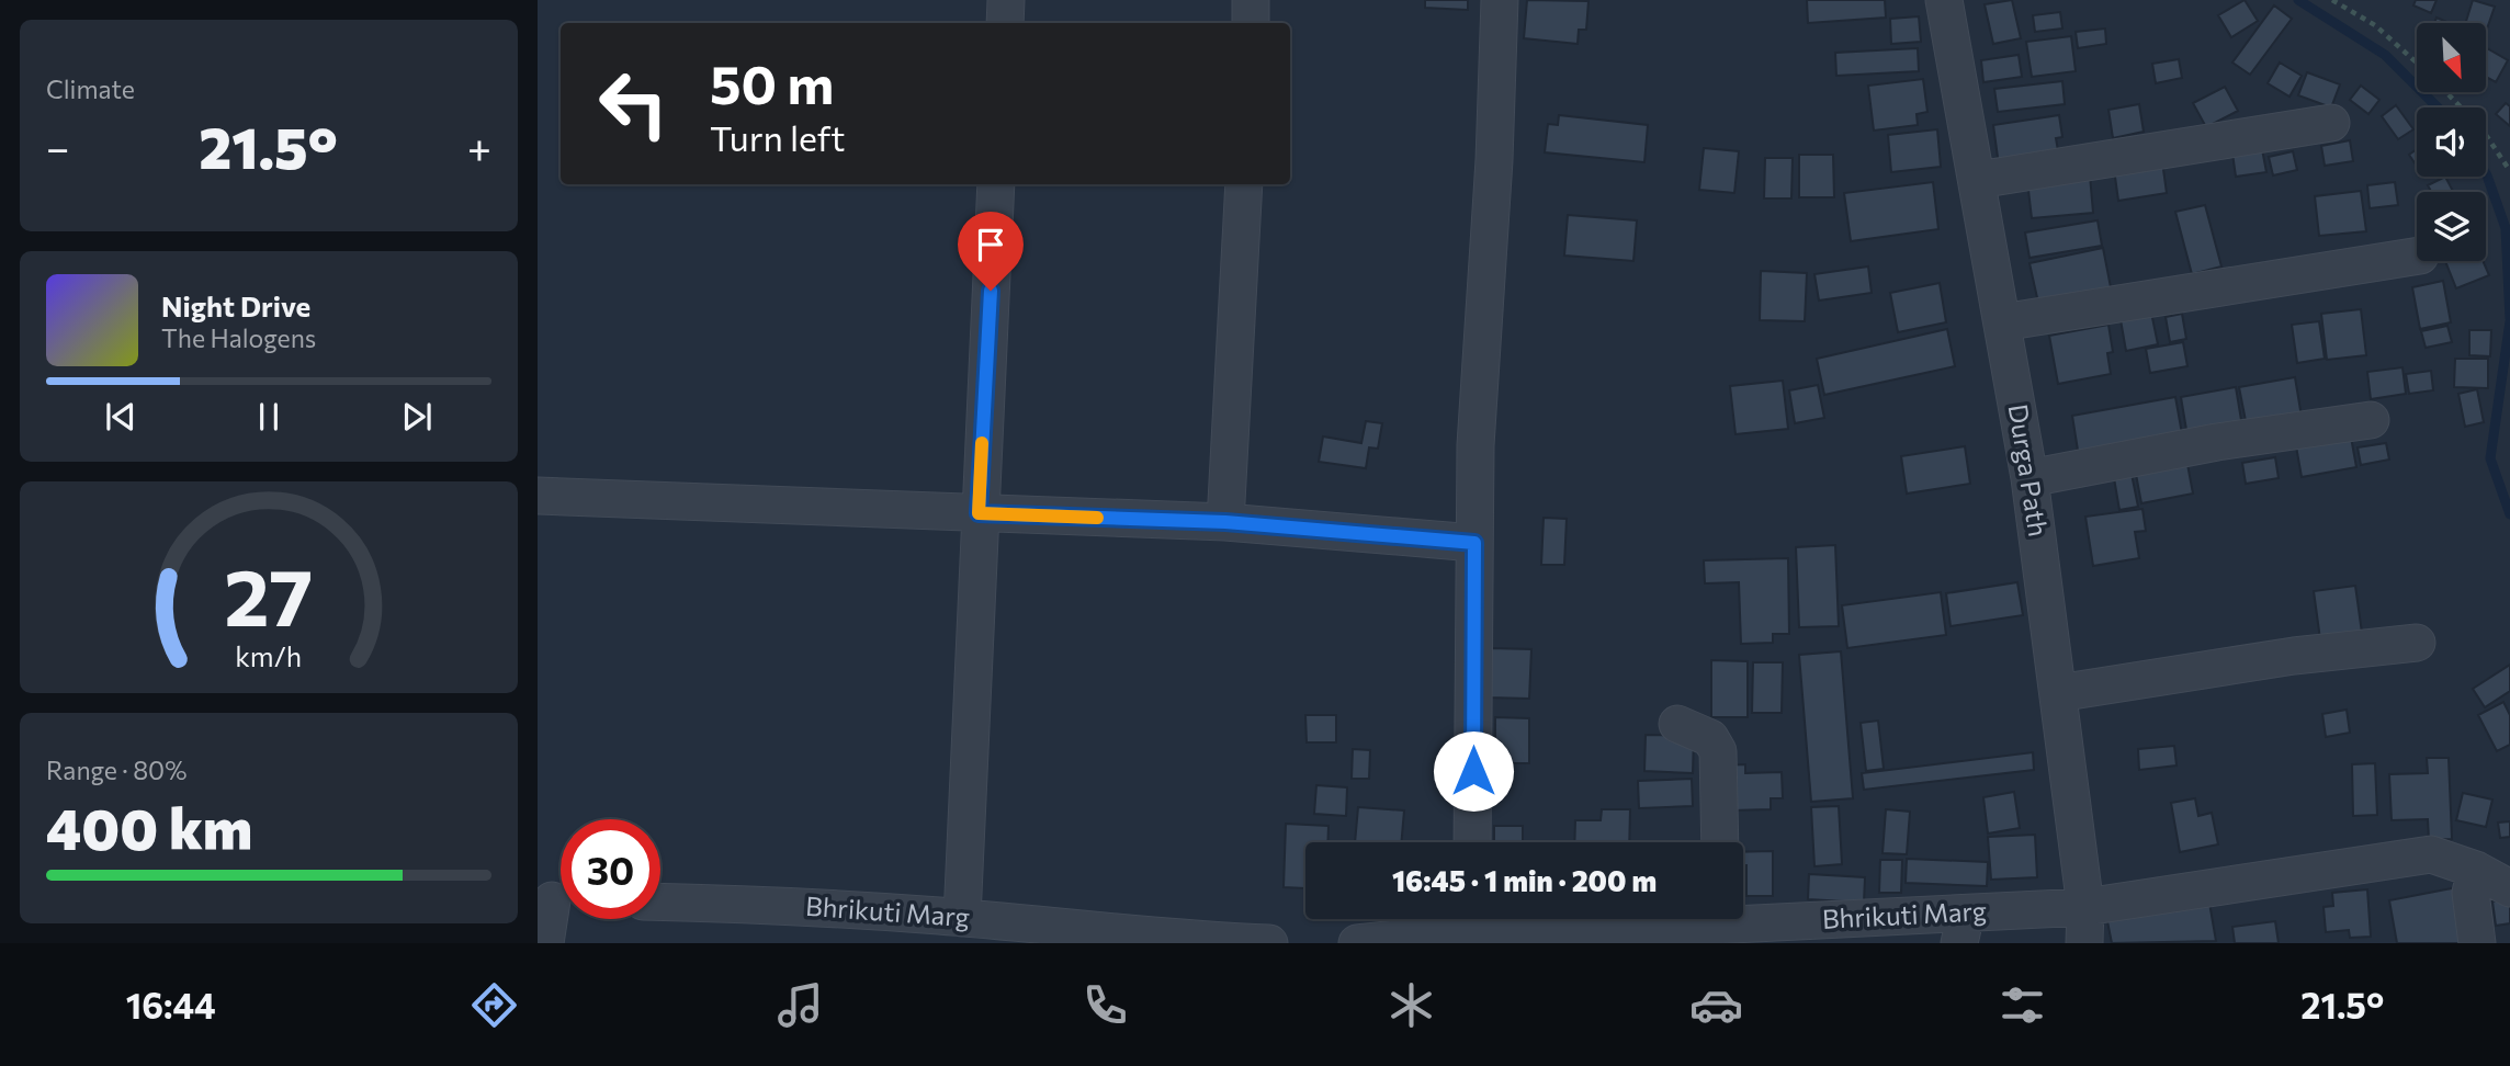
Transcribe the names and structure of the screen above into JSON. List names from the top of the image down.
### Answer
{
  "streets": {
    "street": ["Durga Path", "Bhrikuti Marg"]
  },
  "crossings": [
    ["Durga Path", "Bhrikuti Marg"]
  ],
  "north": "bottom right",
  "page": {
    "tile": [
      "Climate",
      ["Range · 80%", "400 km"]
    ],
    "turn": ["50 m", "Turn left"],
    "heat": ["−", "21.5°", "+"],
    "song": ["Night Drive", "The Halogens"],
    "limit": "30",
    "trip": "16:45 · 1 min · 200 m",
    "tabs": ["16:44", "21.5°"],
    "gauge": ["27", "km/h"]
  }
}
